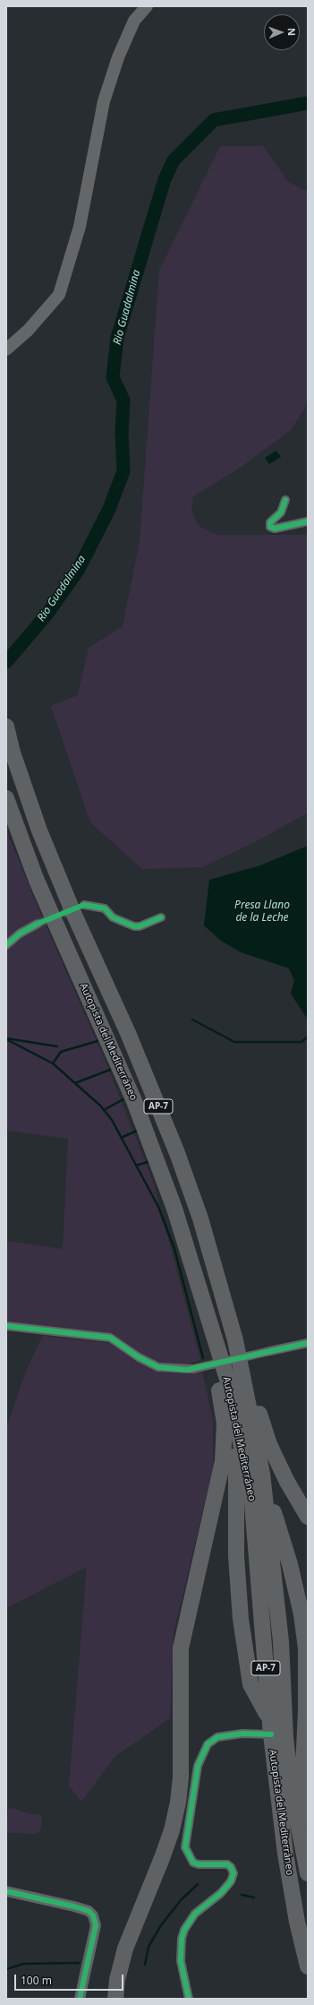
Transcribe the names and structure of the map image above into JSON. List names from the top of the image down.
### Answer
{
  "streets": {
    "highway": ["Autopista del Mediterráneo", "AP-7"]
  },
  "water": ["Rio Guadalmina", "Presa Llano de la Leche"],
  "scale_bar": "100 m",
  "north": "right"
}
